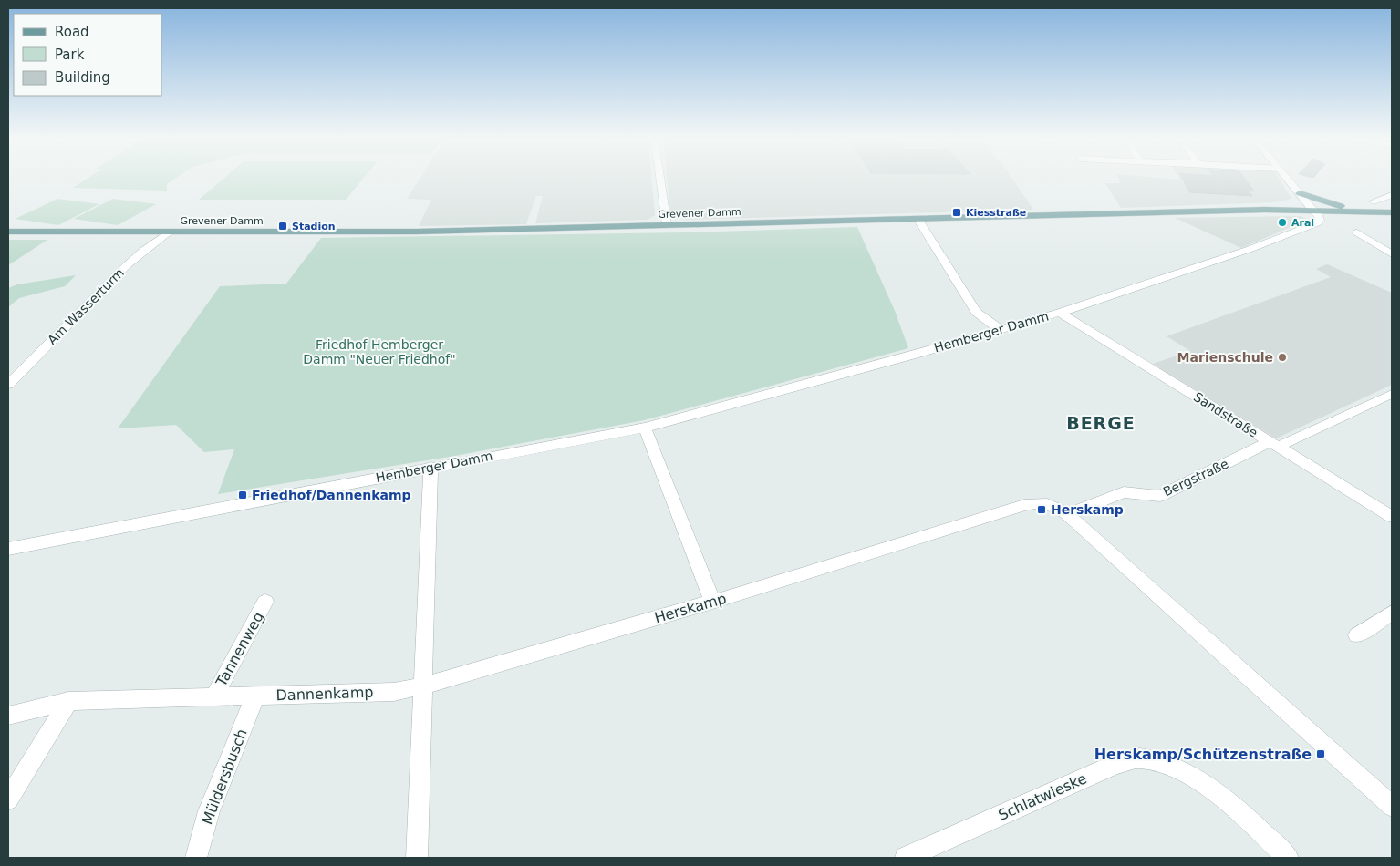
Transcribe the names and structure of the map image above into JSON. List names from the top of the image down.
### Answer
{
  "streets": {
    "main road": ["Grevener Damm"],
    "street": [
      "Am Wasserturm",
      "Hemberger Damm",
      "Sandstraße",
      "Bergstraße",
      "Herskamp",
      "Tannenweg",
      "Dannenkamp",
      "Müldersbusch",
      "Schlatwieske"
    ]
  },
  "crossings": [
    ["Grevener Damm", "Am Wasserturm"],
    ["Grevener Damm", "Hemberger Damm"],
    ["Hemberger Damm", "Sandstraße"],
    ["Sandstraße", "Bergstraße"],
    ["Bergstraße", "Herskamp"],
    ["Herskamp", "Dannenkamp"],
    ["Tannenweg", "Dannenkamp"],
    ["Dannenkamp", "Müldersbusch"]
  ],
  "districts": ["BERGE"],
  "parks": ["Friedhof Hemberger Damm \"Neuer Friedhof\""],
  "places": {
    "transit": [
      "Kiesstraße",
      "Stadion",
      "Friedhof/Dannenkamp",
      "Herskamp",
      "Herskamp/Schützenstraße"
    ],
    "other": ["Aral", "Marienschule"]
  },
  "legend": ["Road", "Park", "Building"]
}
